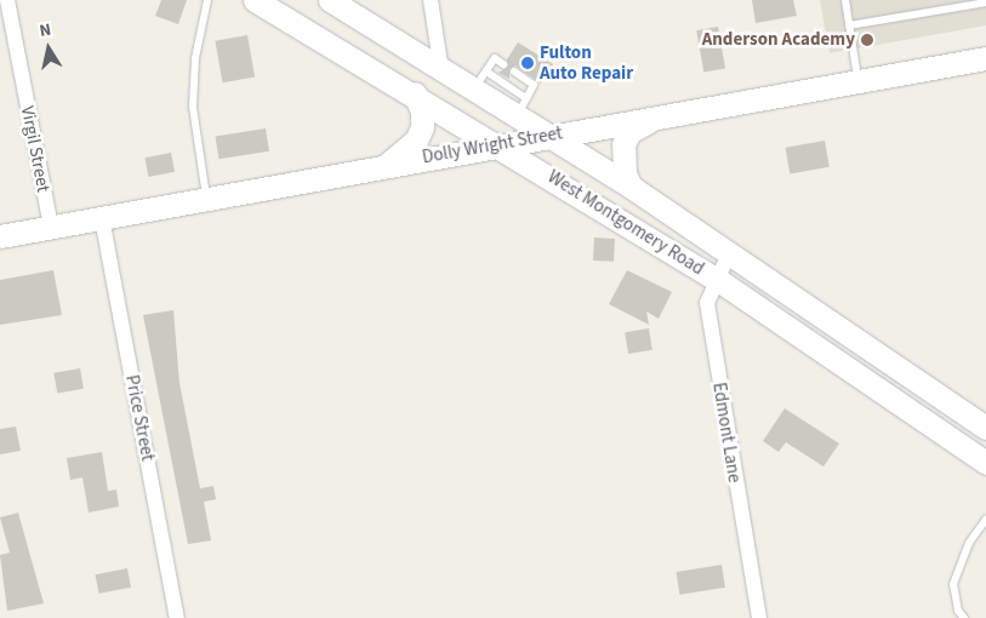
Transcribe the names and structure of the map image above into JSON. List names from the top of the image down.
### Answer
{
  "streets": {
    "main road": ["Dolly Wright Street", "West Montgomery Road"],
    "street": ["Virgil Street", "Price Street", "Edmont Lane"]
  },
  "crossings": [
    ["Dolly Wright Street", "Virgil Street"],
    ["Dolly Wright Street", "West Montgomery Road"],
    ["Dolly Wright Street", "Price Street"],
    ["West Montgomery Road", "Edmont Lane"]
  ],
  "places": ["Anderson Academy", "Fulton Auto Repair"],
  "north": "top"
}
